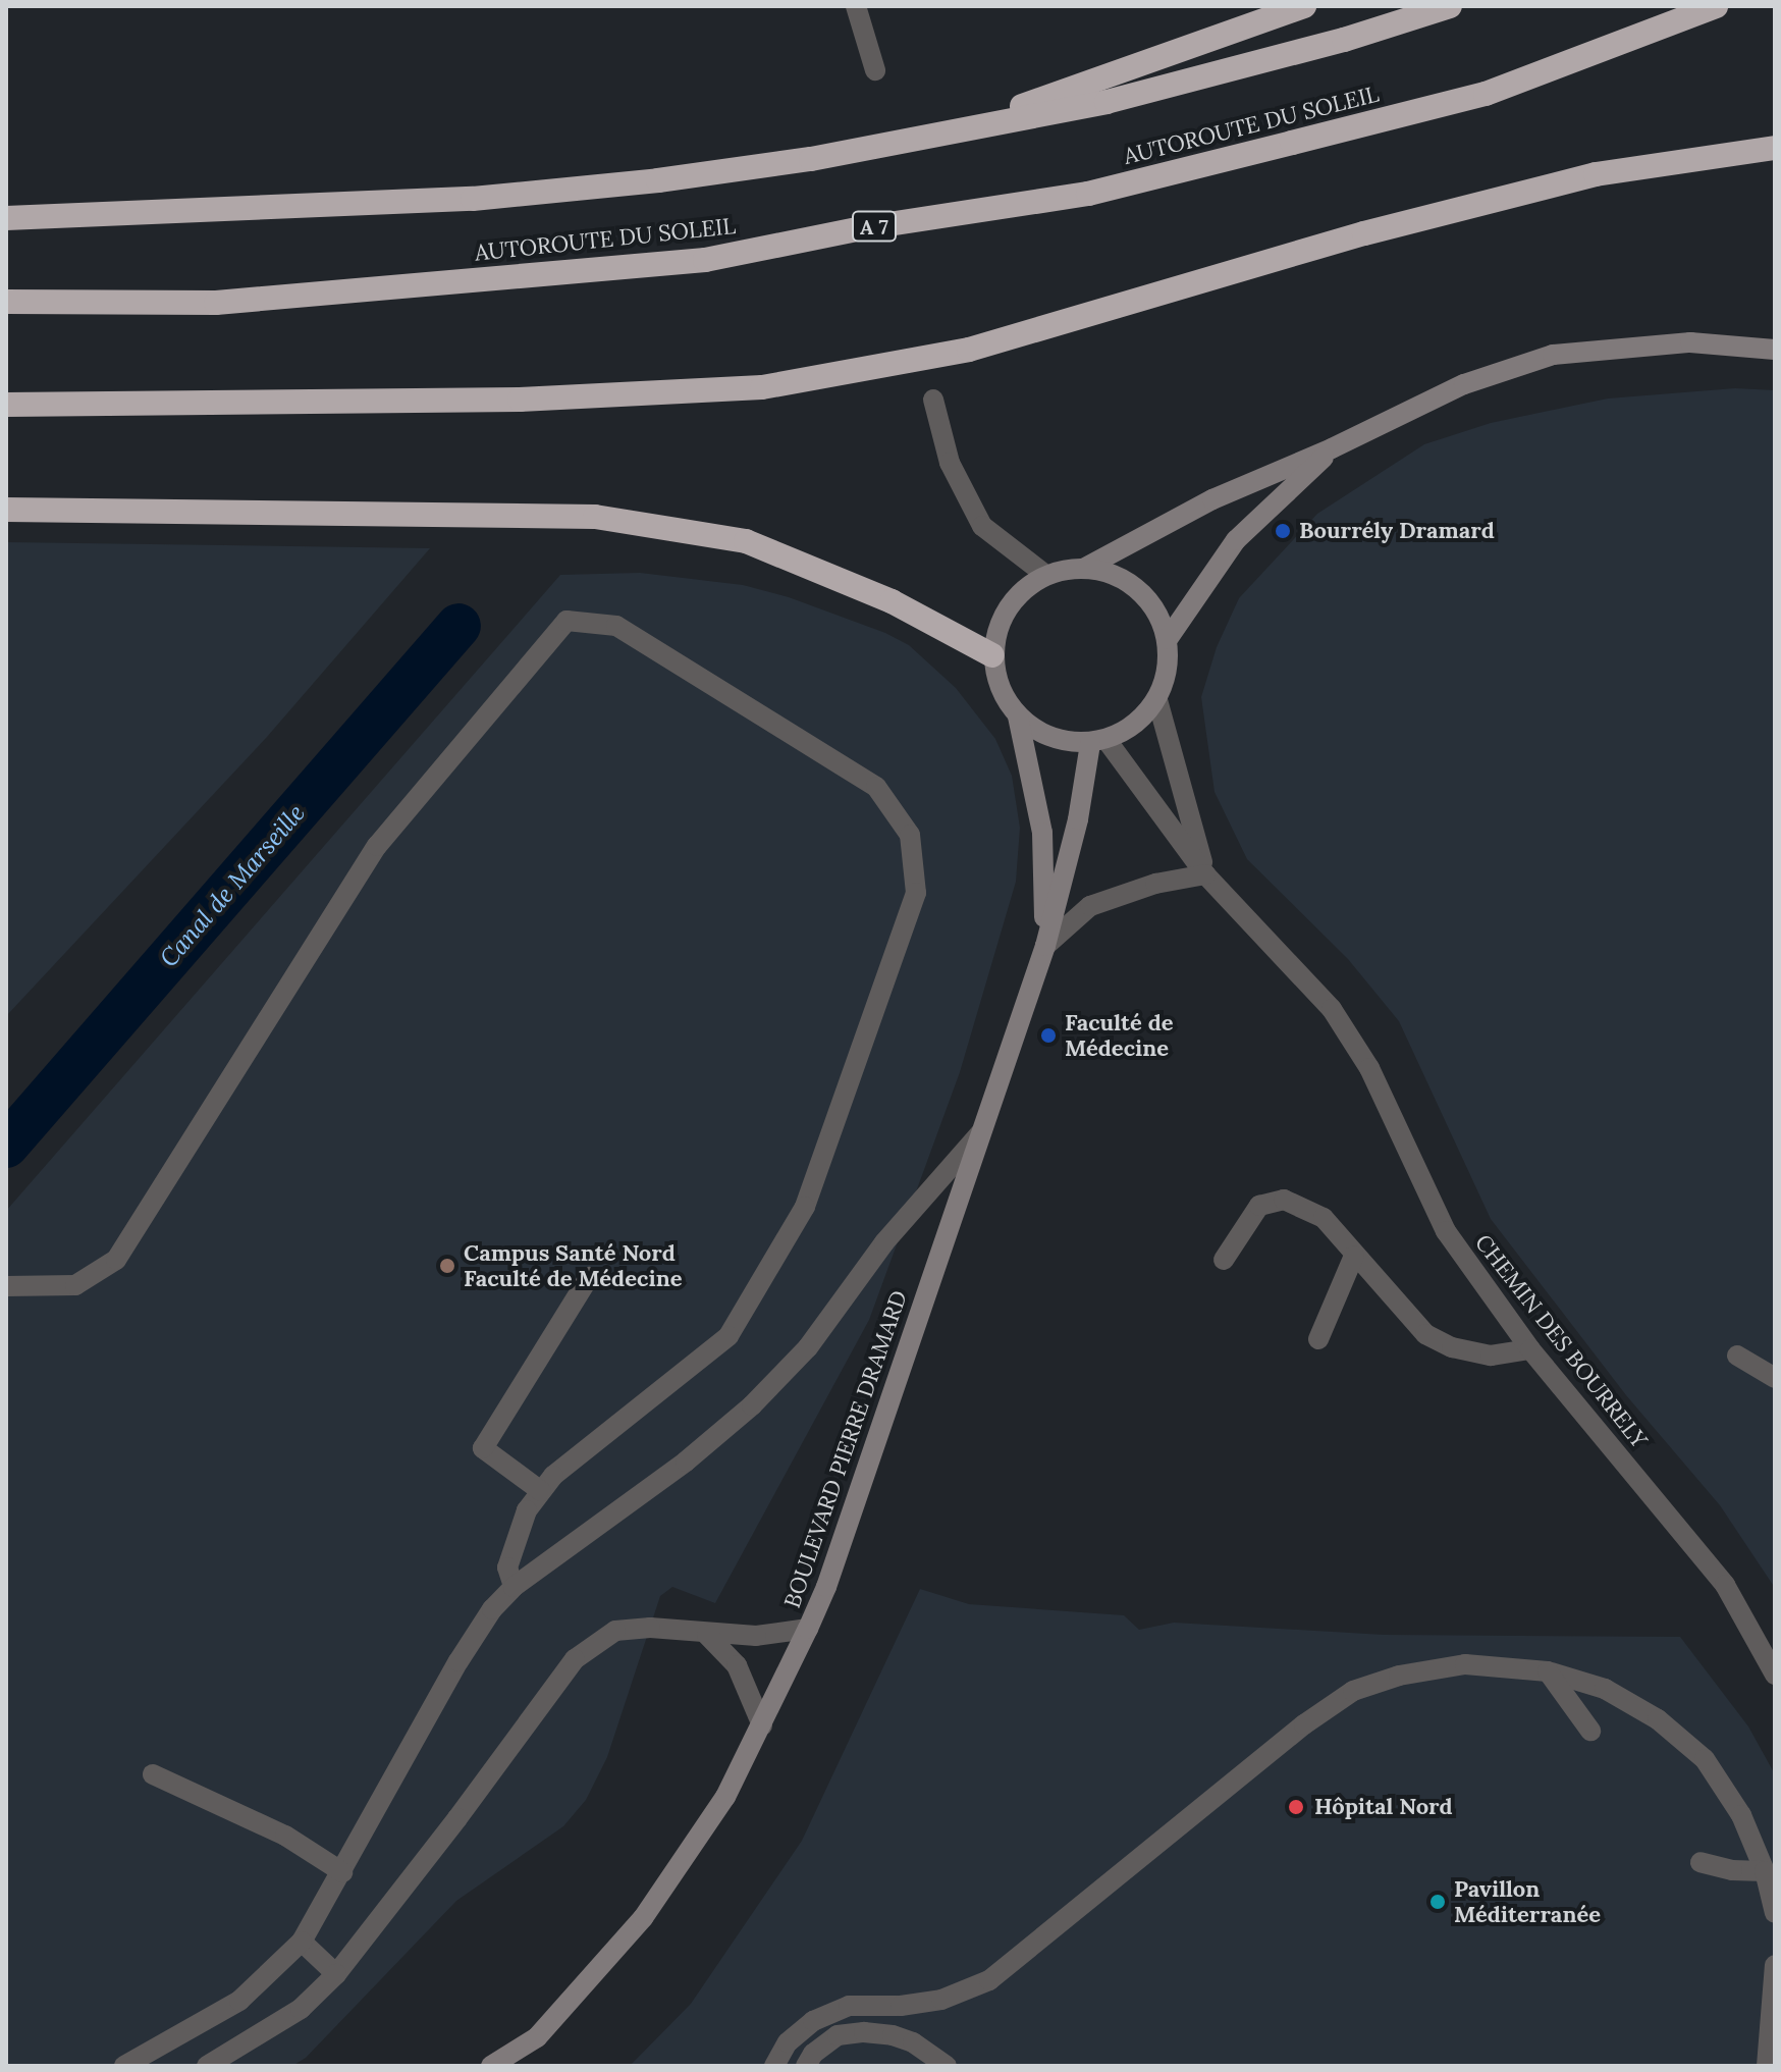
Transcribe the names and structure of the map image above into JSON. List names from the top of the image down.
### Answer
{
  "streets": {
    "highway": ["AUTOROUTE DU SOLEIL", "A 7"],
    "street": ["CHEMIN DES BOURRELY", "BOULEVARD PIERRE DRAMARD"]
  },
  "crossings": [
    ["CHEMIN DES BOURRELY", "BOULEVARD PIERRE DRAMARD"]
  ],
  "water": ["Canal de Marseille"],
  "places": [
    "Bourrély Dramard",
    "Faculté de Médecine",
    "Campus Santé Nord Faculté de Médecine",
    "Hôpital Nord",
    "Pavillon Méditerranée"
  ]
}
